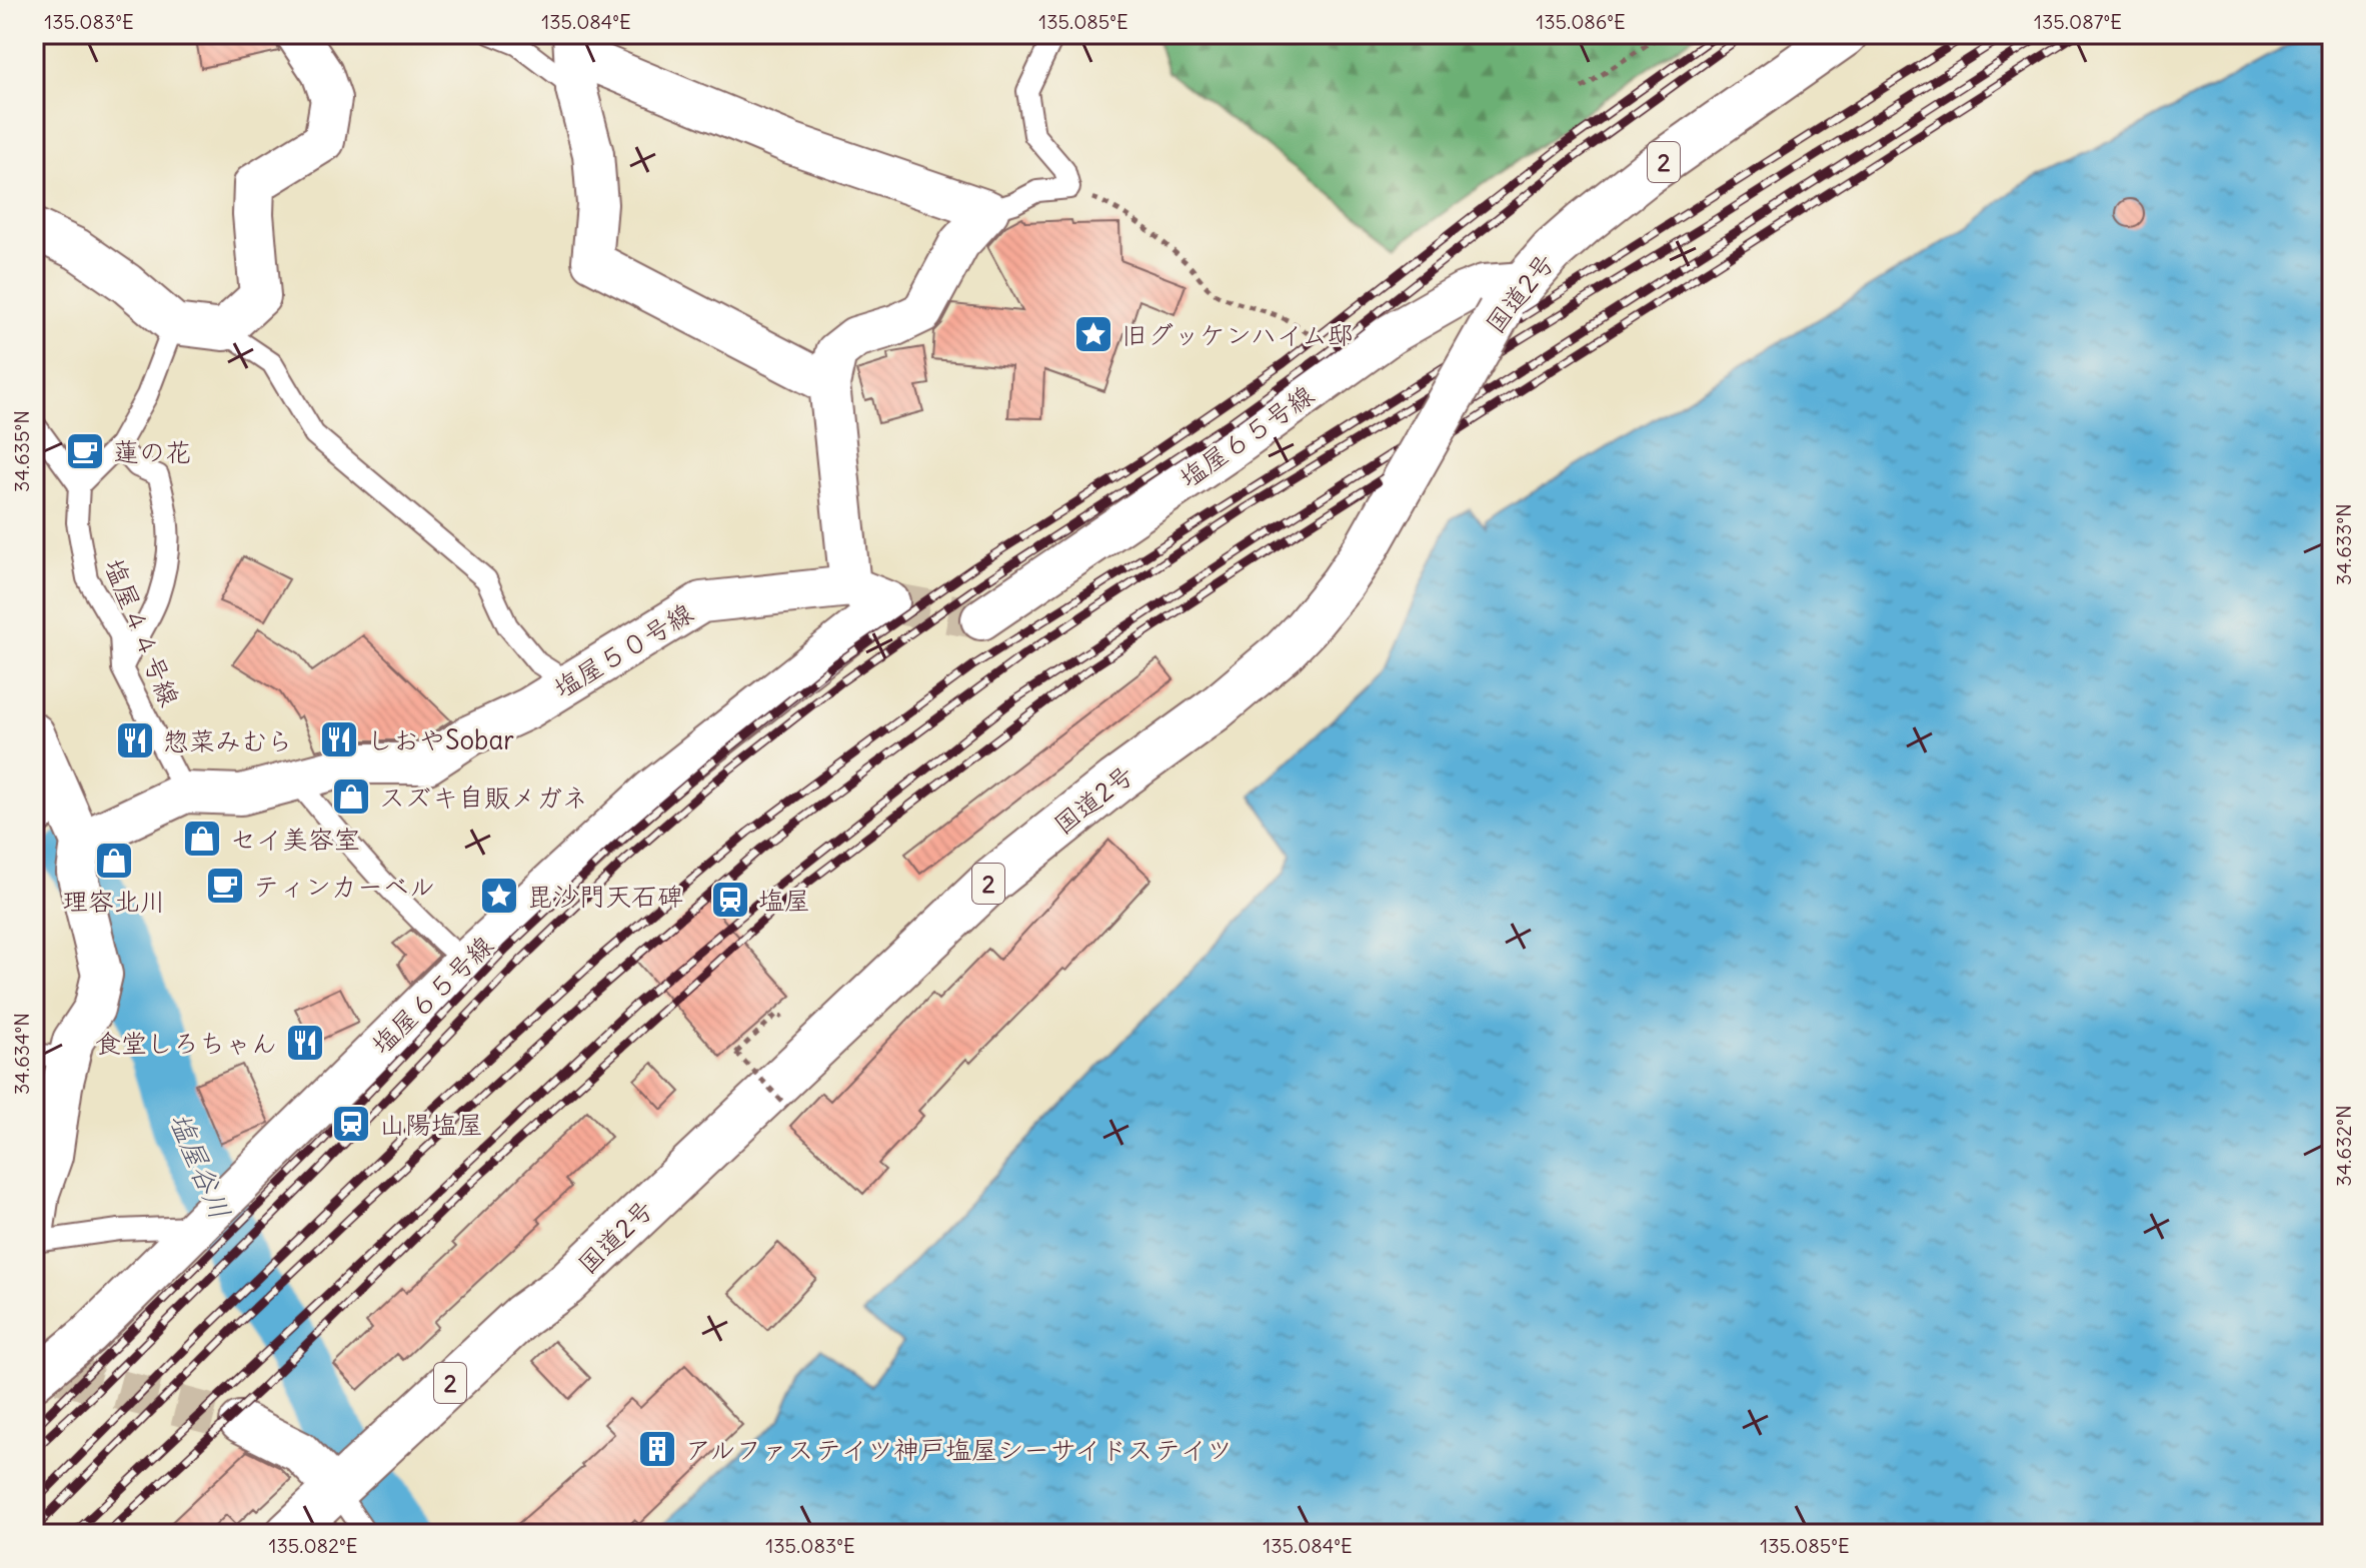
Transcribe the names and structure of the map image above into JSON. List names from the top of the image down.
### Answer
{
  "streets": {
    "highway": ["2", "国道2号"],
    "street": ["塩屋６５号線", "塩屋５０号線"],
    "lane": ["塩屋４４号線"]
  },
  "crossings": [
    ["国道2号", "塩屋６５号線"],
    ["塩屋６５号線", "塩屋５０号線"],
    ["塩屋４４号線", "塩屋５０号線"]
  ],
  "water": ["塩屋谷川"],
  "places": {
    "place": ["旧グッケンハイム邸", "毘沙門天石碑"],
    "cafe": ["蓮の花", "ティンカーベル"],
    "restaurant": ["しおやSobar", "惣菜みむら", "食堂しろちゃん"],
    "shop": ["スズキ自販メガネ", "セイ美容室", "理容北川"],
    "station": ["塩屋", "山陽塩屋"],
    "building": ["アルファステイツ神戸塩屋シーサイドステイツ"]
  },
  "coordinates": [
    "135.083°E",
    "135.084°E",
    "135.085°E",
    "135.086°E",
    "135.087°E",
    "34.635°N",
    "34.633°N",
    "34.634°N",
    "34.632°N",
    "135.082°E"
  ]
}
